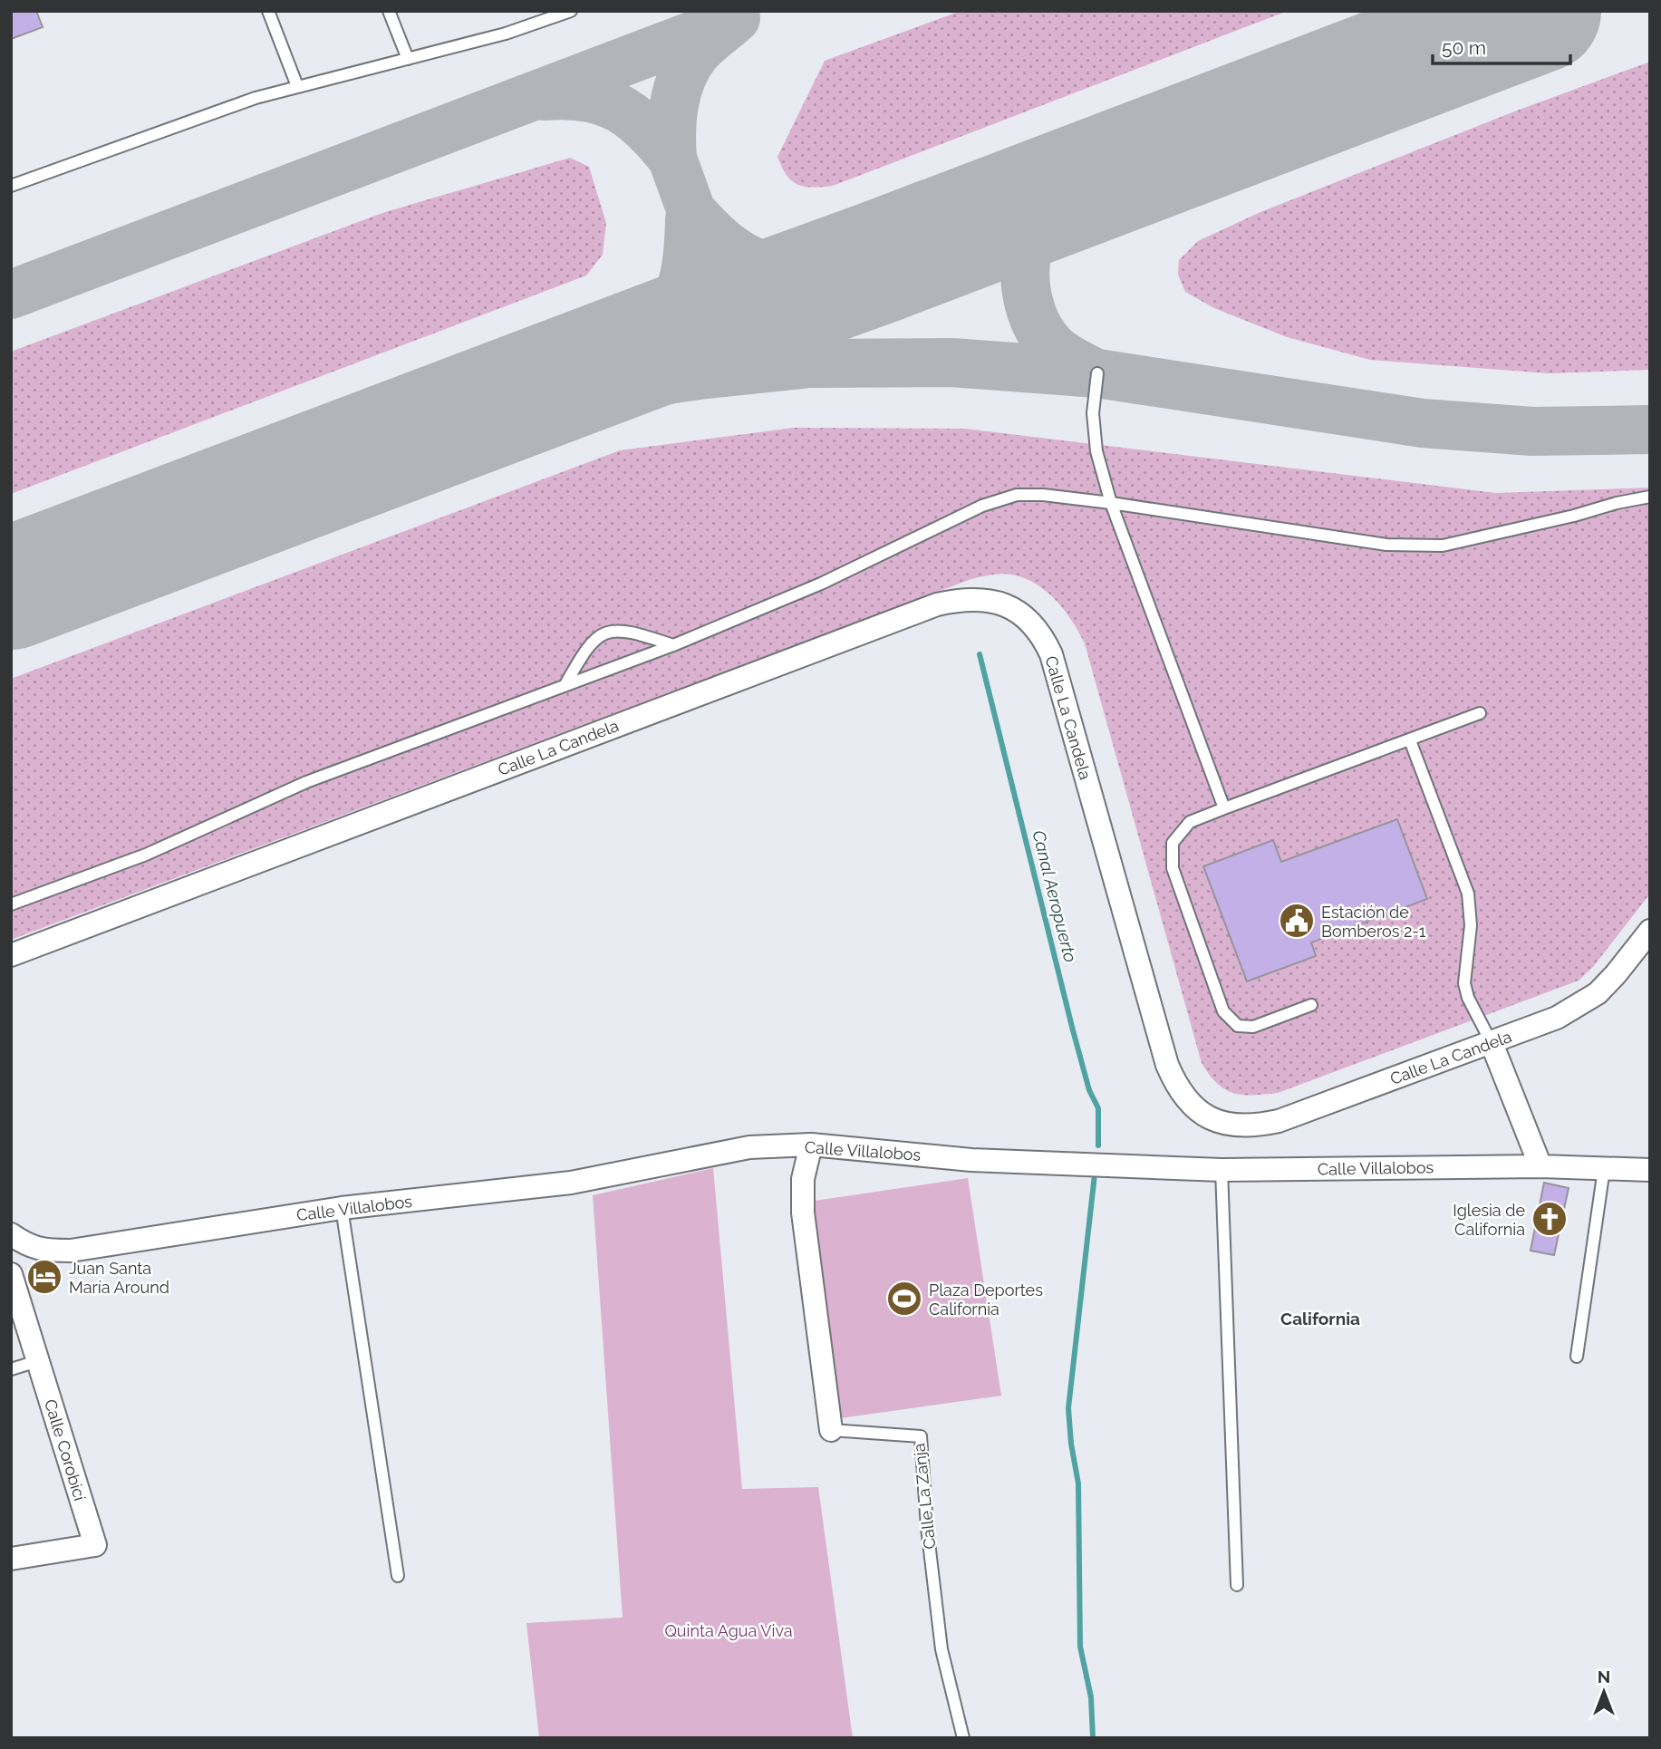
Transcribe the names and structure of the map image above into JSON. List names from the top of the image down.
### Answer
{
  "streets": {
    "street": [
      "Calle La Candela",
      "Calle Villalobos",
      "Calle Corobicí",
      "Calle La Zanja"
    ]
  },
  "crossings": [
    ["Calle Villalobos", "Calle La Zanja"]
  ],
  "districts": ["California"],
  "water": ["Canal Aeropuerto"],
  "parks": ["Quinta Agua Viva"],
  "places": {
    "public building": ["Estación de Bomberos 2-1"],
    "church": ["Iglesia de California"],
    "hotel": ["Juan Santa María Around"],
    "sports": ["Plaza Deportes California"]
  },
  "scale_bar": "50 m",
  "north": "top"
}
